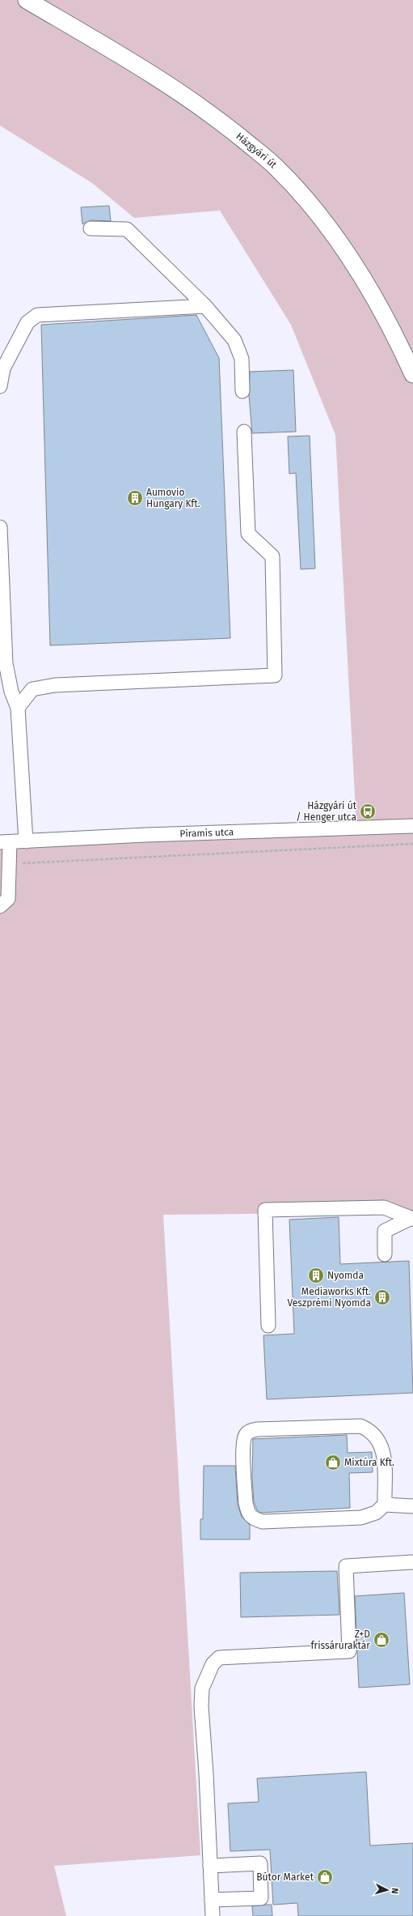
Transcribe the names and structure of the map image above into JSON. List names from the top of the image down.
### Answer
{
  "streets": {
    "main road": ["Házgyári út"],
    "street": ["Piramis utca"]
  },
  "places": {
    "building": ["Aumovio Hungary Kft.", "Nyomda", "Mediaworks Kft. Veszprémi Nyomda"],
    "bus stop": ["Házgyári út / Henger utca"],
    "shop": ["Mixtúra Kft.", "Z+D frissáruraktár", "Bútor Market"]
  },
  "north": "right"
}
